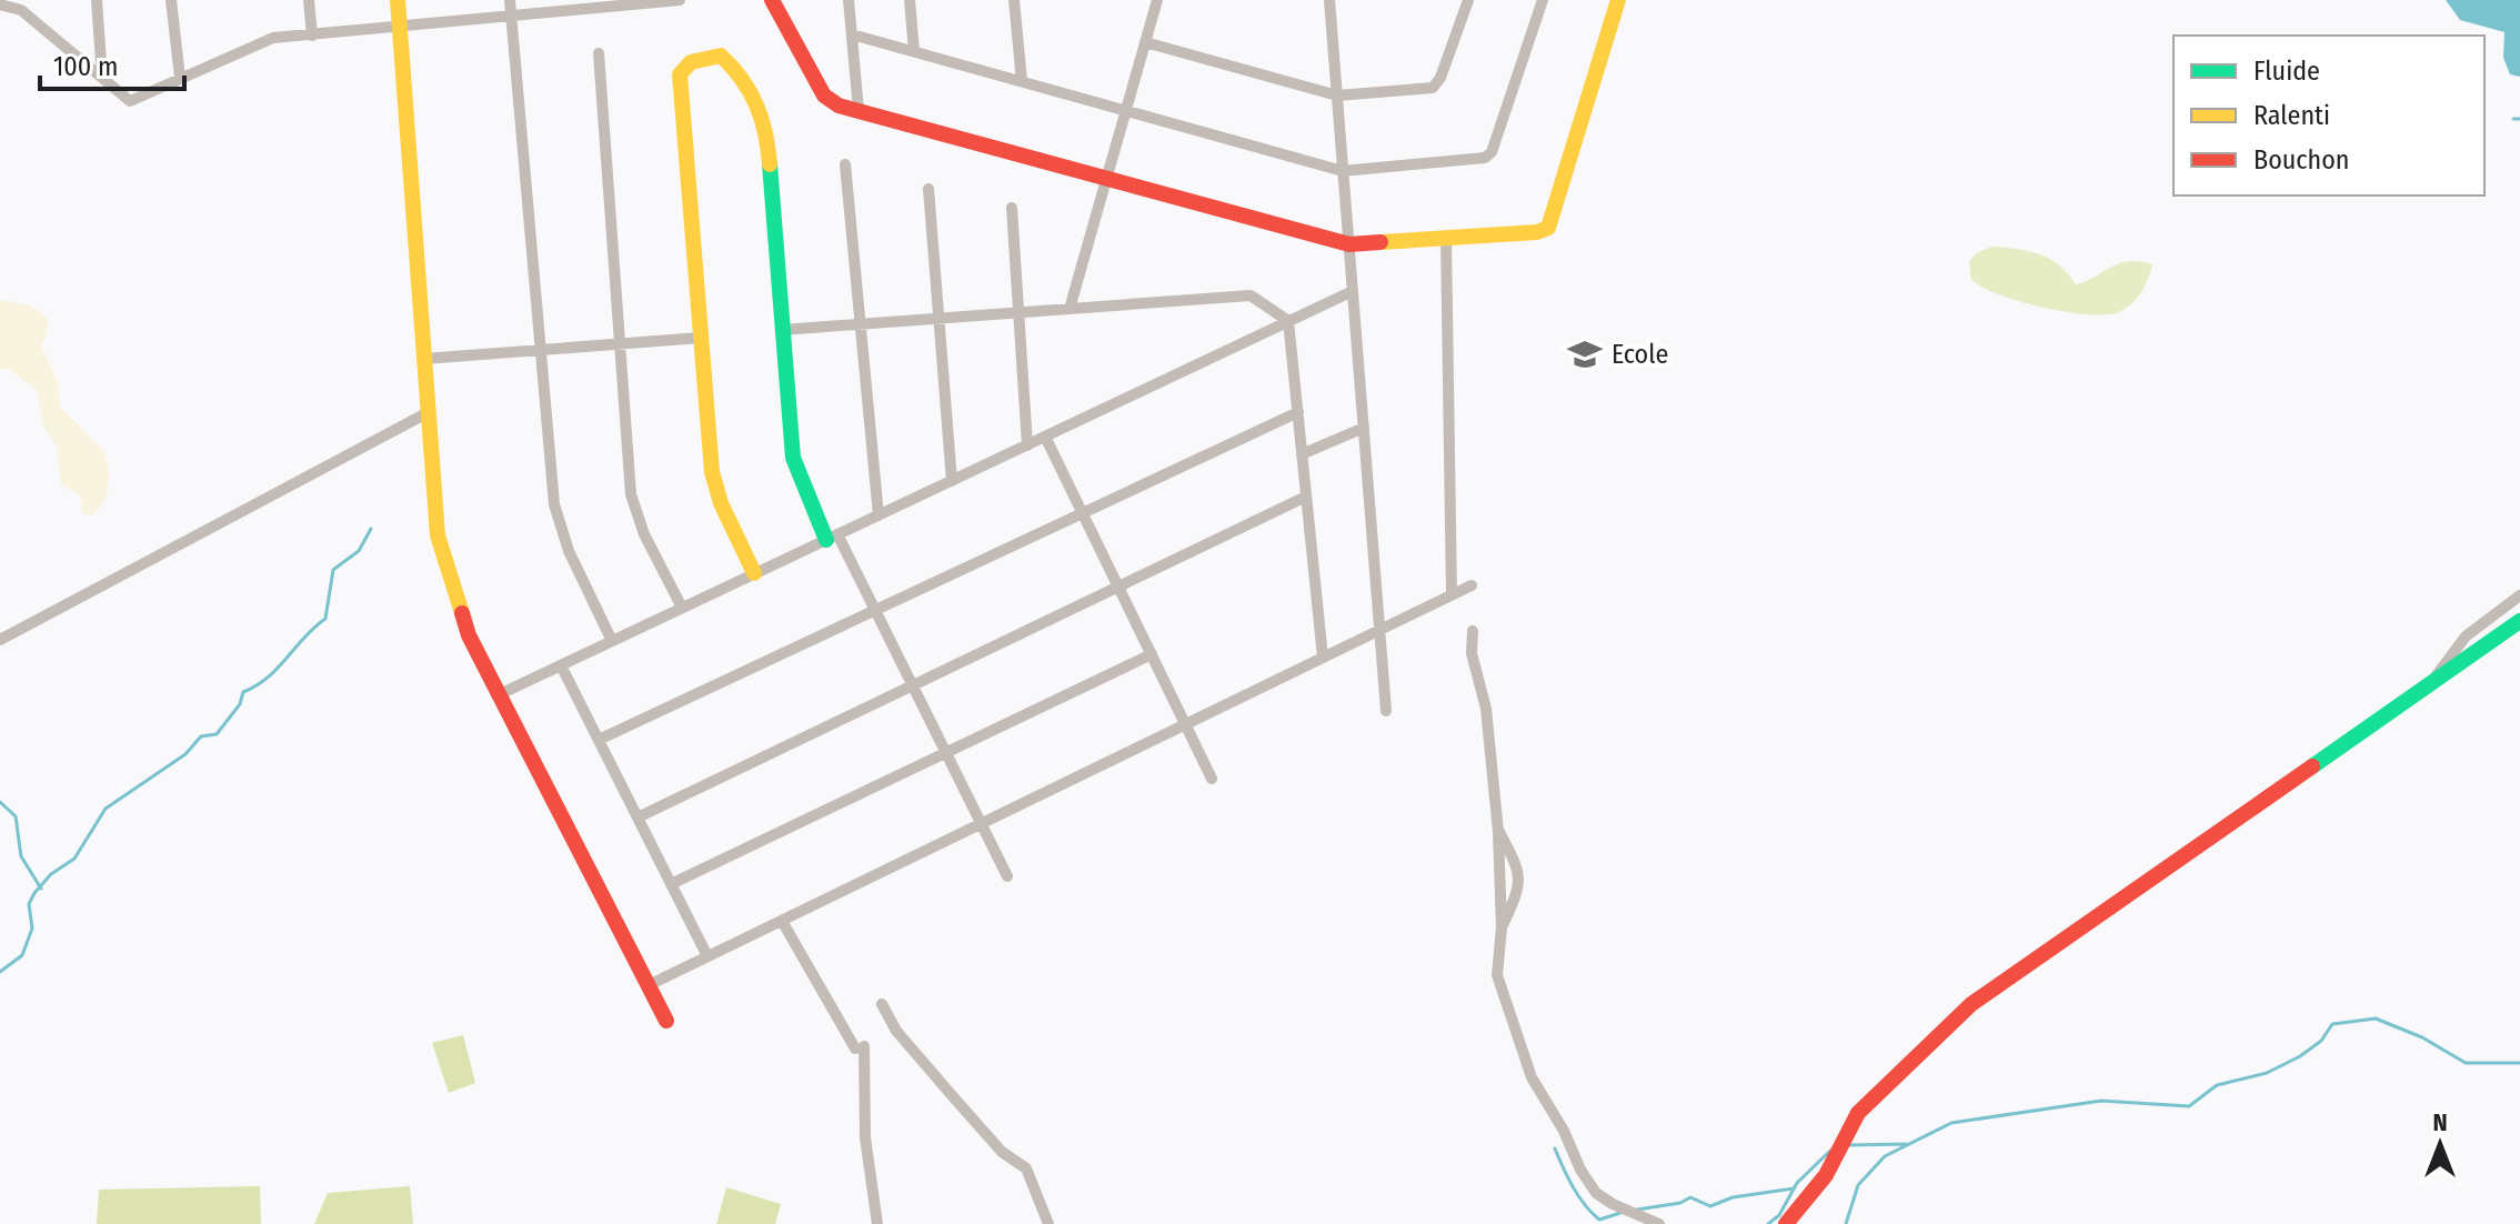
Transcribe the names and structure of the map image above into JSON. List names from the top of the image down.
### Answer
{
  "places": {
    "school or university": ["Ecole"]
  },
  "legend": ["Fluide", "Ralenti", "Bouchon"],
  "scale_bar": "100 m",
  "north": "top"
}
